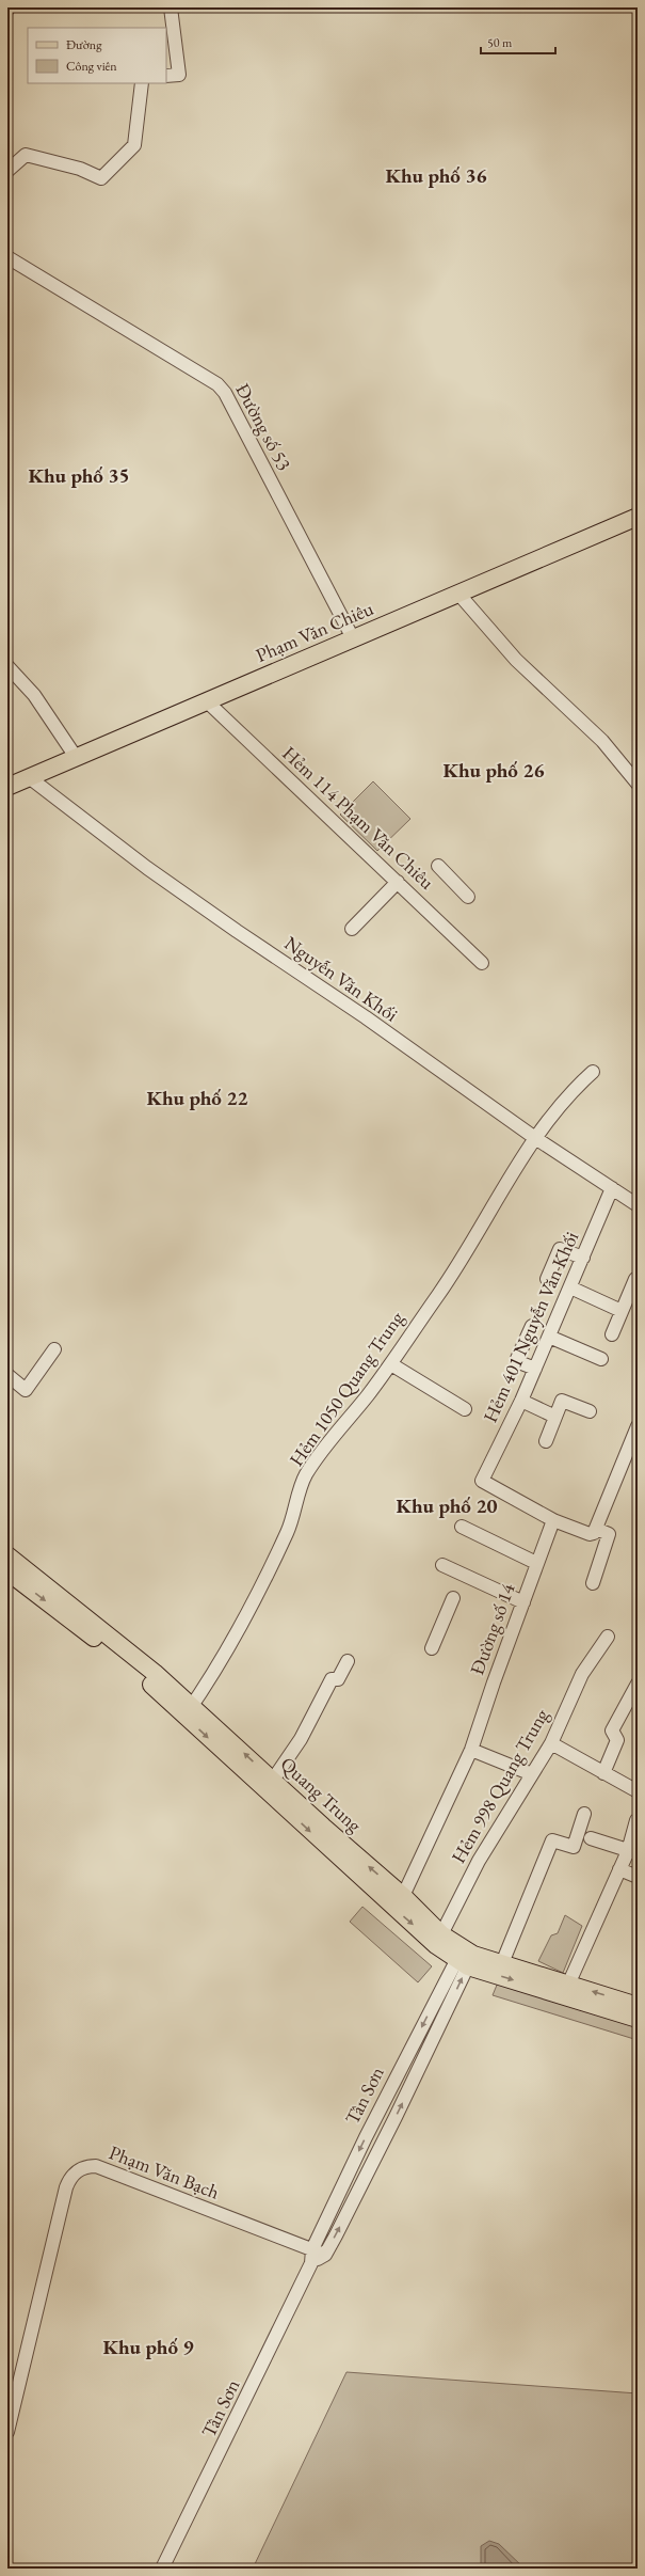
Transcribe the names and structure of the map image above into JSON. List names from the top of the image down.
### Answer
{
  "streets": {
    "main road": ["Phạm Văn Chiêu", "Quang Trung"],
    "street": [
      "Đường số 53",
      "Hẻm 114 Phạm Văn Chiêu",
      "Nguyễn Văn Khối",
      "Hẻm 401 Nguyễn Văn Khối",
      "Hẻm 1050 Quang Trung",
      "Đường số 14",
      "Hẻm 998 Quang Trung",
      "Tân Sơn",
      "Phạm Văn Bạch"
    ]
  },
  "crossings": [
    ["Đường số 53", "Phạm Văn Chiêu"],
    ["Phạm Văn Chiêu", "Hẻm 114 Phạm Văn Chiêu"],
    ["Phạm Văn Chiêu", "Nguyễn Văn Khối"],
    ["Nguyễn Văn Khối", "Hẻm 401 Nguyễn Văn Khối"],
    ["Nguyễn Văn Khối", "Hẻm 1050 Quang Trung"],
    ["Hẻm 401 Nguyễn Văn Khối", "Đường số 14"],
    ["Hẻm 1050 Quang Trung", "Quang Trung"],
    ["Đường số 14", "Quang Trung"],
    ["Hẻm 998 Quang Trung", "Quang Trung"],
    ["Quang Trung", "Tân Sơn"],
    ["Tân Sơn", "Phạm Văn Bạch"]
  ],
  "districts": [
    "Khu phố 36",
    "Khu phố 35",
    "Khu phố 26",
    "Khu phố 22",
    "Khu phố 20",
    "Khu phố 9"
  ],
  "legend": ["Đường", "Công viên"],
  "scale_bar": "50 m"
}
